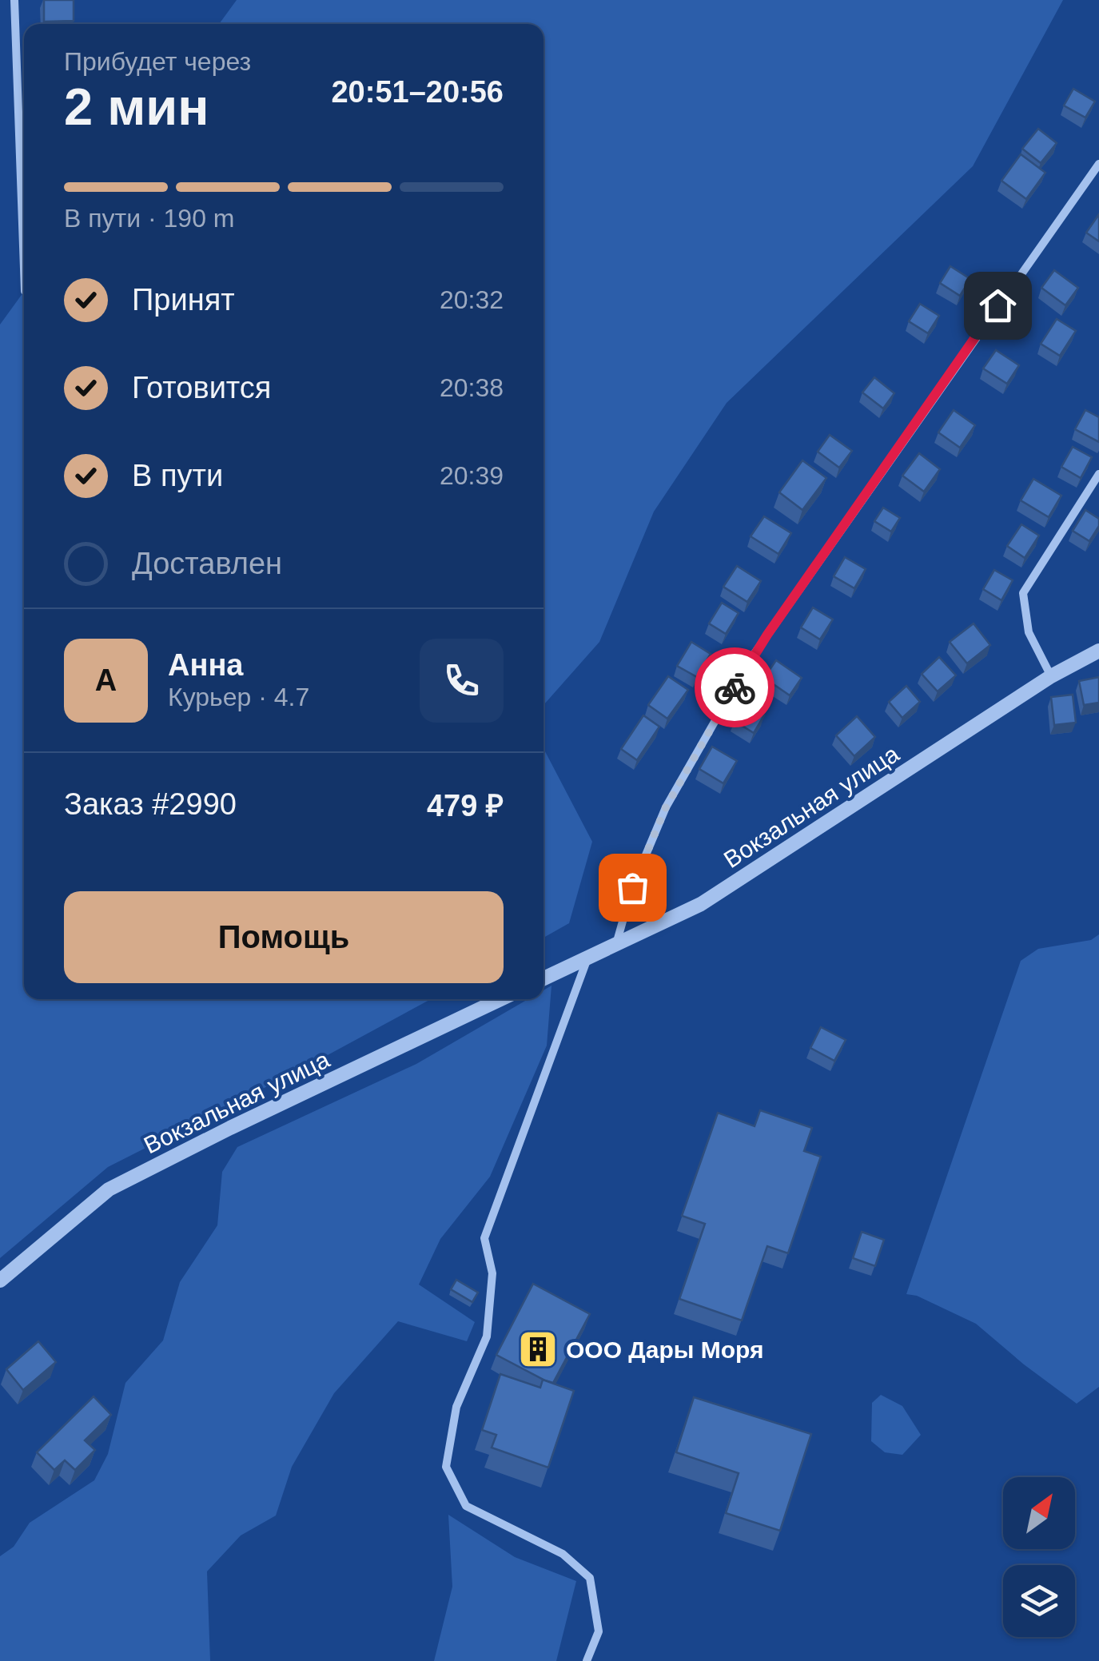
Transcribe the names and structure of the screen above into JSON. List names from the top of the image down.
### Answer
{
  "streets": {
    "street": ["Вокзальная улица"]
  },
  "places": {
    "building": ["ООО Дары Моря"]
  },
  "north": "top right",
  "page": {
    "heading": ["2 мин", "Прибудет через", "20:51–20:56"],
    "panel": [
      "Анна",
      "Курьер · 4.7",
      "Заказ #2990",
      "479 ₽"
    ],
    "bar": "В пути · 190 m",
    "list": [
      ["Принят", "20:32"],
      ["Готовится", "20:38"],
      ["В пути", "20:39"],
      "Доставлен"
    ],
    "round": "А",
    "buttons": "Помощь"
  }
}
